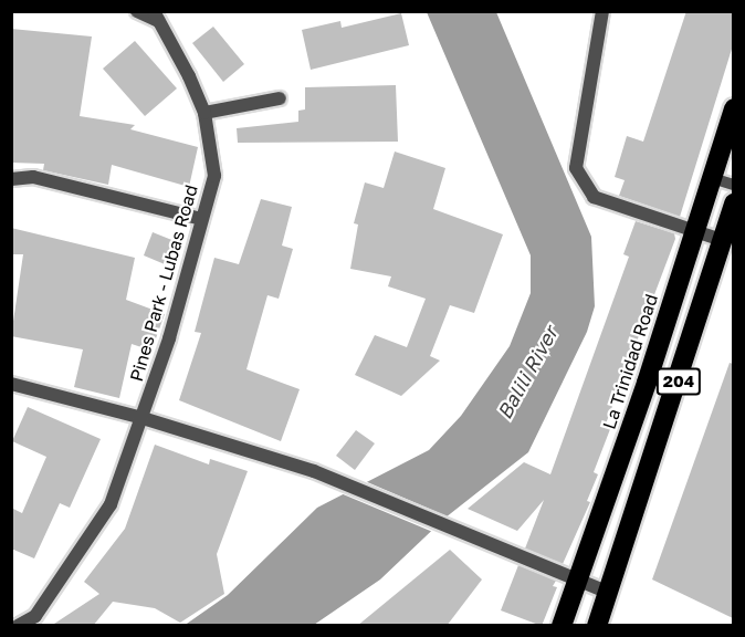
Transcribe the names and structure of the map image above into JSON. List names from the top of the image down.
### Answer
{
  "streets": {
    "highway": ["La Trinidad Road", "204"],
    "street": ["Pines Park - Lubas Road"]
  },
  "water": ["Balili River"]
}
